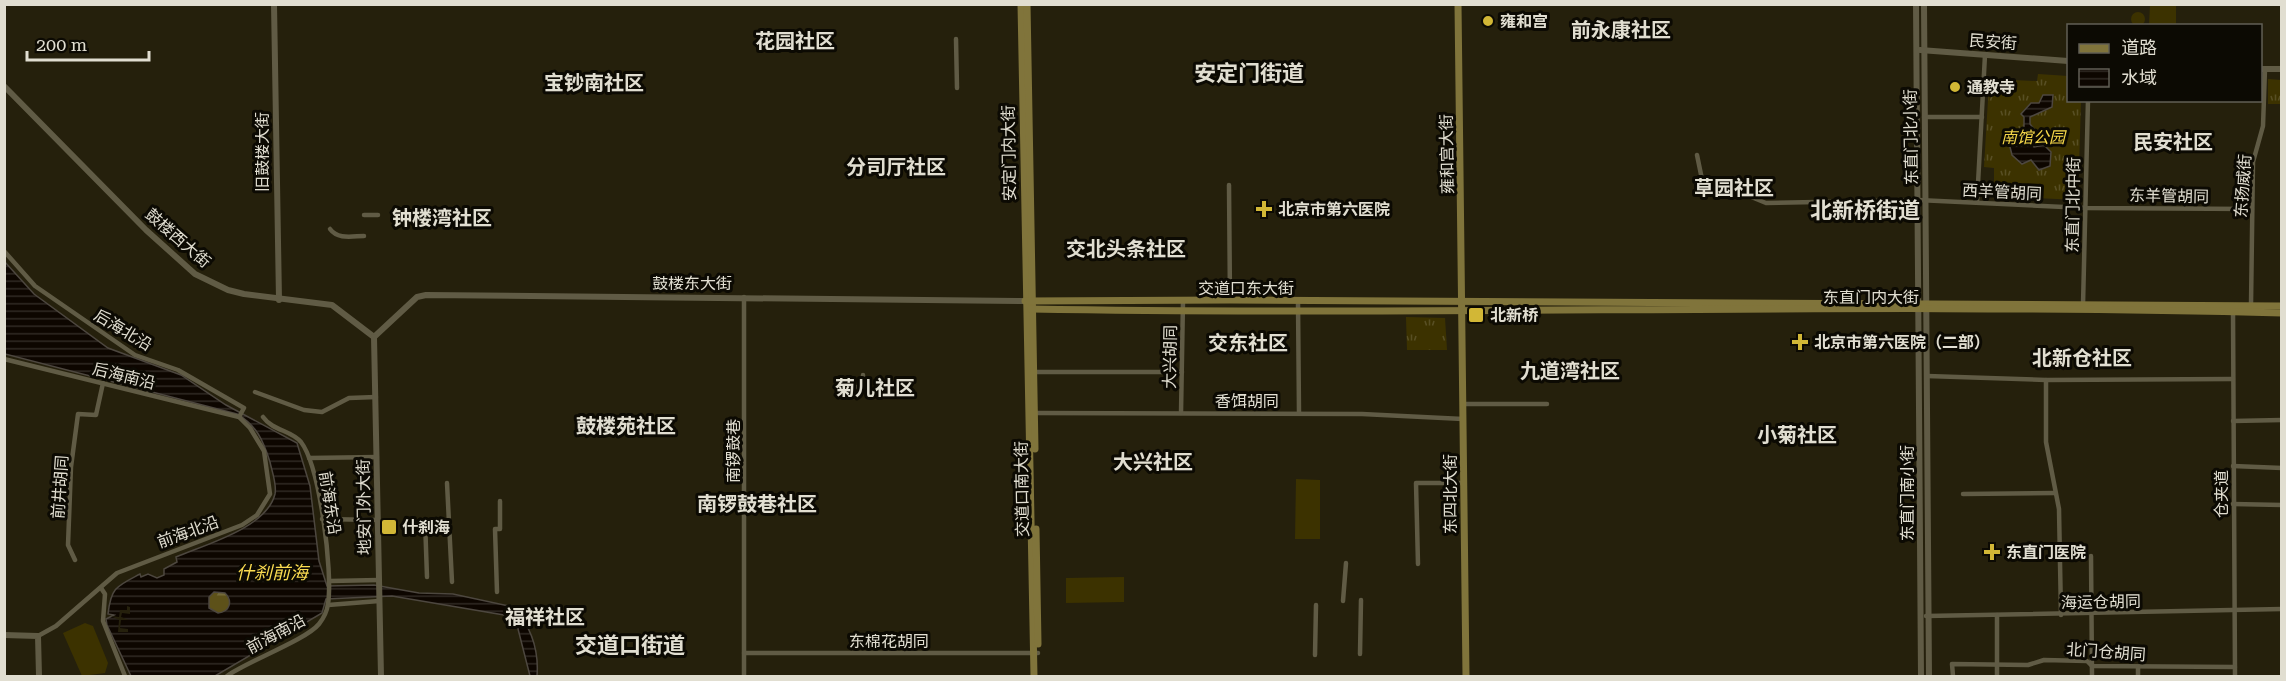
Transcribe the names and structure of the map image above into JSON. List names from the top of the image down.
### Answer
{
  "streets": {
    "main road": [
      "民安街",
      "东直门北小街",
      "旧鼓楼大街",
      "安定门内大街",
      "雍和宫大街",
      "鼓楼西大街",
      "鼓楼东大街",
      "交道口东大街",
      "东直门内大街",
      "交道口南大街",
      "东直门南小街",
      "东四北大街",
      "地安门外大街"
    ],
    "street": [
      "东扬威街",
      "西羊管胡同",
      "东羊管胡同",
      "东直门北中街",
      "后海北沿",
      "大兴胡同",
      "后海南沿",
      "香饵胡同",
      "南锣鼓巷",
      "前井胡同",
      "仓夹道",
      "前海东沿",
      "前海北沿",
      "海运仓胡同",
      "前海南沿",
      "东棉花胡同",
      "北门仓胡同"
    ]
  },
  "crossings": [
    ["民安街", "东直门北小街"],
    ["东直门北小街", "西羊管胡同"],
    ["东直门北小街", "东直门内大街"],
    ["东直门北小街", "东直门南小街"],
    ["旧鼓楼大街", "鼓楼西大街"],
    ["安定门内大街", "鼓楼东大街"],
    ["安定门内大街", "交道口东大街"],
    ["安定门内大街", "交道口南大街"],
    ["雍和宫大街", "交道口东大街"],
    ["雍和宫大街", "东直门内大街"],
    ["雍和宫大街", "东四北大街"],
    ["东扬威街", "东羊管胡同"],
    ["东扬威街", "东直门内大街"],
    ["西羊管胡同", "东羊管胡同"],
    ["西羊管胡同", "东直门北中街"],
    ["东羊管胡同", "东直门北中街"],
    ["东直门北中街", "东直门内大街"],
    ["鼓楼西大街", "鼓楼东大街"],
    ["鼓楼西大街", "地安门外大街"],
    ["鼓楼东大街", "交道口东大街"],
    ["鼓楼东大街", "南锣鼓巷"],
    ["鼓楼东大街", "交道口南大街"],
    ["鼓楼东大街", "地安门外大街"],
    ["交道口东大街", "东直门内大街"],
    ["交道口东大街", "大兴胡同"],
    ["交道口东大街", "交道口南大街"],
    ["交道口东大街", "东四北大街"],
    ["东直门内大街", "东直门南小街"],
    ["东直门内大街", "东四北大街"],
    ["东直门内大街", "仓夹道"],
    ["后海北沿", "后海南沿"],
    ["后海北沿", "前海北沿"],
    ["大兴胡同", "香饵胡同"],
    ["后海南沿", "前井胡同"],
    ["后海南沿", "前海北沿"],
    ["香饵胡同", "交道口南大街"],
    ["香饵胡同", "东四北大街"],
    ["南锣鼓巷", "东棉花胡同"],
    ["交道口南大街", "东棉花胡同"],
    ["东直门南小街", "海运仓胡同"],
    ["仓夹道", "海运仓胡同"],
    ["仓夹道", "北门仓胡同"],
    ["前海东沿", "前海南沿"]
  ],
  "districts": [
    "前永康社区",
    "花园社区",
    "安定门街道",
    "宝钞南社区",
    "民安社区",
    "分司厅社区",
    "草园社区",
    "北新桥街道",
    "钟楼湾社区",
    "交北头条社区",
    "交东社区",
    "北新仓社区",
    "九道湾社区",
    "菊儿社区",
    "鼓楼苑社区",
    "小菊社区",
    "大兴社区",
    "南锣鼓巷社区",
    "福祥社区",
    "交道口街道"
  ],
  "water": ["什刹前海"],
  "parks": ["南馆公园"],
  "places": {
    "other": ["雍和宫", "通教寺"],
    "health": ["北京市第六医院", "北京市第六医院（二部）", "东直门医院"],
    "transit": ["北新桥", "什刹海"]
  },
  "legend": ["道路", "水域"],
  "scale_bar": "200 m"
}
